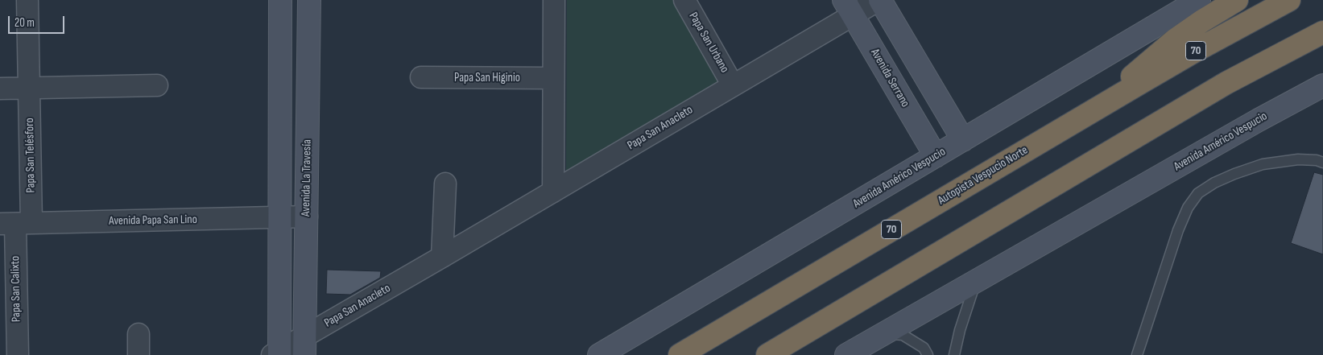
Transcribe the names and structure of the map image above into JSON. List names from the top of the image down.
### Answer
{
  "streets": {
    "highway": ["70", "Autopista Vespucio Norte"],
    "main road": ["Avenida Serrano", "Avenida Américo Vespucio", "Avenida La Travesía"],
    "street": [
      "Papa San Urbano",
      "Papa San Higinio",
      "Papa San Anacleto",
      "Papa San Telésforo",
      "Avenida Papa San Lino",
      "Papa San Calixto"
    ]
  },
  "crossings": [
    ["Papa San Urbano", "Papa San Anacleto"],
    ["Avenida Serrano", "Papa San Anacleto"],
    ["Avenida Serrano", "Avenida Américo Vespucio"],
    ["Papa San Anacleto", "Avenida La Travesía"],
    ["Papa San Telésforo", "Avenida Papa San Lino"],
    ["Papa San Telésforo", "Papa San Calixto"],
    ["Avenida La Travesía", "Avenida Papa San Lino"],
    ["Avenida Papa San Lino", "Papa San Calixto"]
  ],
  "scale_bar": "20 m"
}
